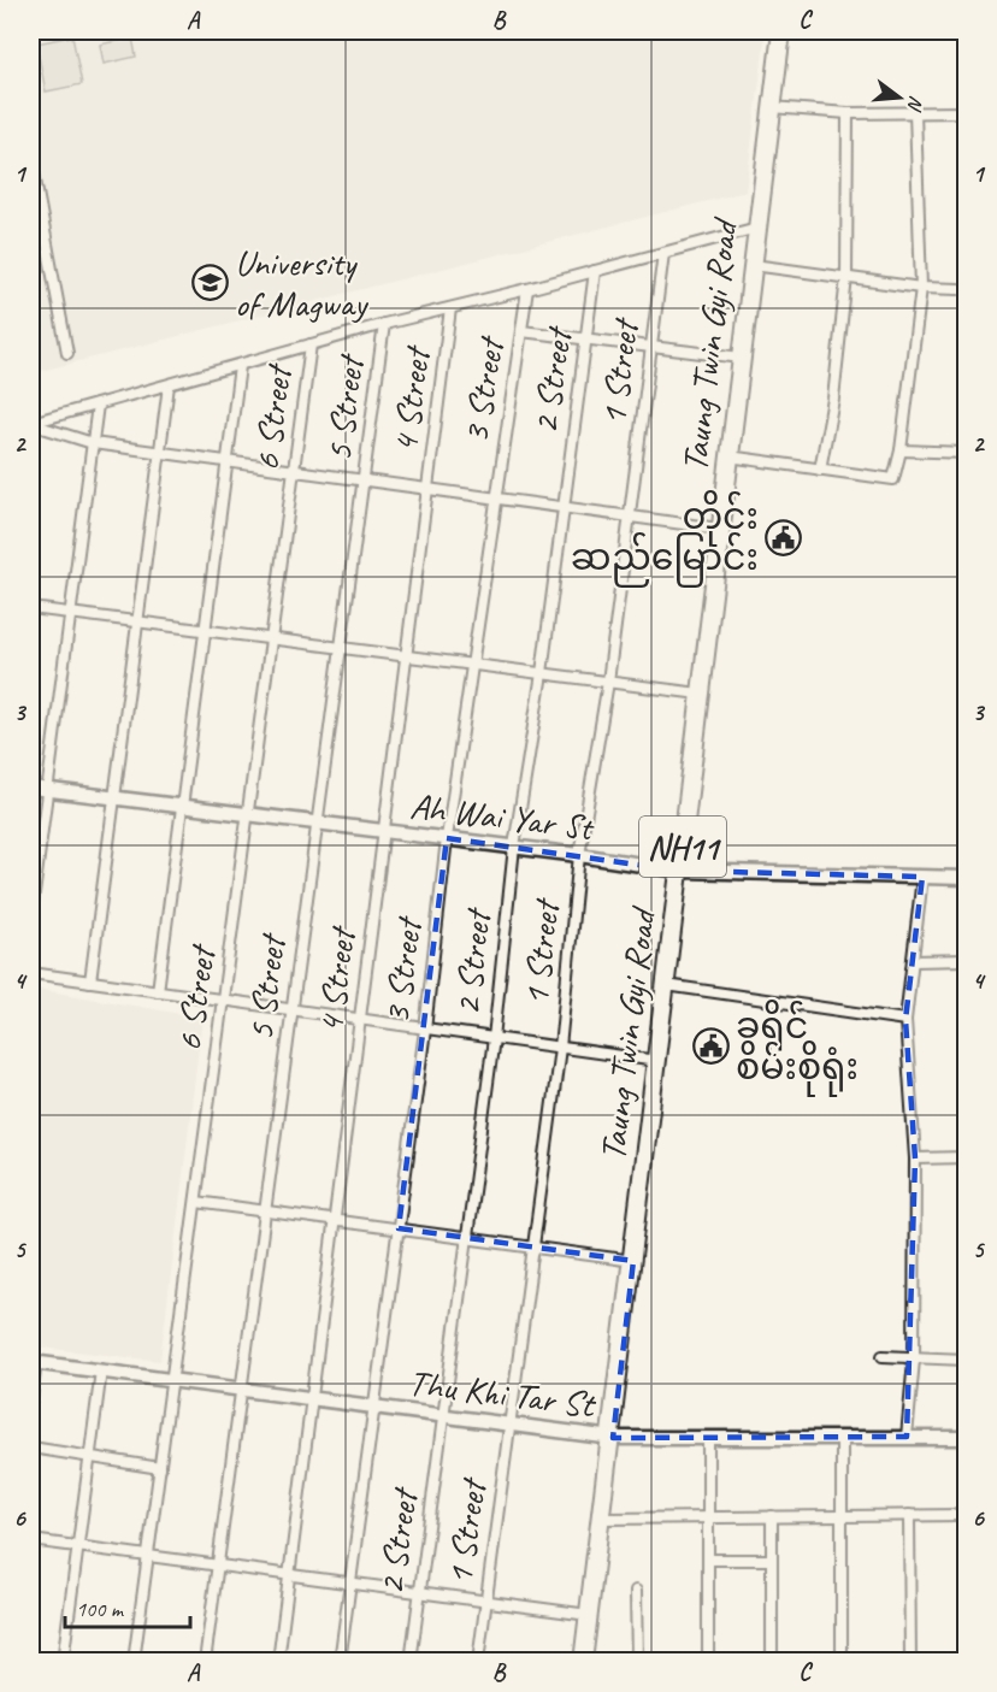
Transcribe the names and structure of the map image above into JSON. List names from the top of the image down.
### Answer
{
  "streets": {
    "highway": ["Taung Twin Gyi Road", "NH11"],
    "street": [
      "1 Street",
      "2 Street",
      "3 Street",
      "4 Street",
      "5 Street",
      "6 Street",
      "Ah Wai Yar St",
      "Thu Khi Tar St"
    ]
  },
  "crossings": [
    ["Taung Twin Gyi Road", "Ah Wai Yar St"],
    ["Taung Twin Gyi Road", "Thu Khi Tar St"],
    ["1 Street", "Ah Wai Yar St"],
    ["1 Street", "Thu Khi Tar St"],
    ["2 Street", "Ah Wai Yar St"],
    ["2 Street", "Thu Khi Tar St"],
    ["3 Street", "Ah Wai Yar St"],
    ["3 Street", "Thu Khi Tar St"],
    ["4 Street", "Ah Wai Yar St"],
    ["4 Street", "Thu Khi Tar St"],
    ["5 Street", "Ah Wai Yar St"],
    ["5 Street", "Thu Khi Tar St"],
    ["6 Street", "Ah Wai Yar St"],
    ["6 Street", "Thu Khi Tar St"]
  ],
  "places": {
    "school or university": ["University of Magway"],
    "public building": ["တိုင်း ဆည်မြောင်း", "ခရိုင် စိမ်းစိုရုံး"]
  },
  "scale_bar": "100 m",
  "north": "right",
  "grid": {
    "columns": ["A", "B", "C"],
    "rows": [
      "1",
      "2",
      "3",
      "4",
      "5",
      "6"
    ]
  }
}
